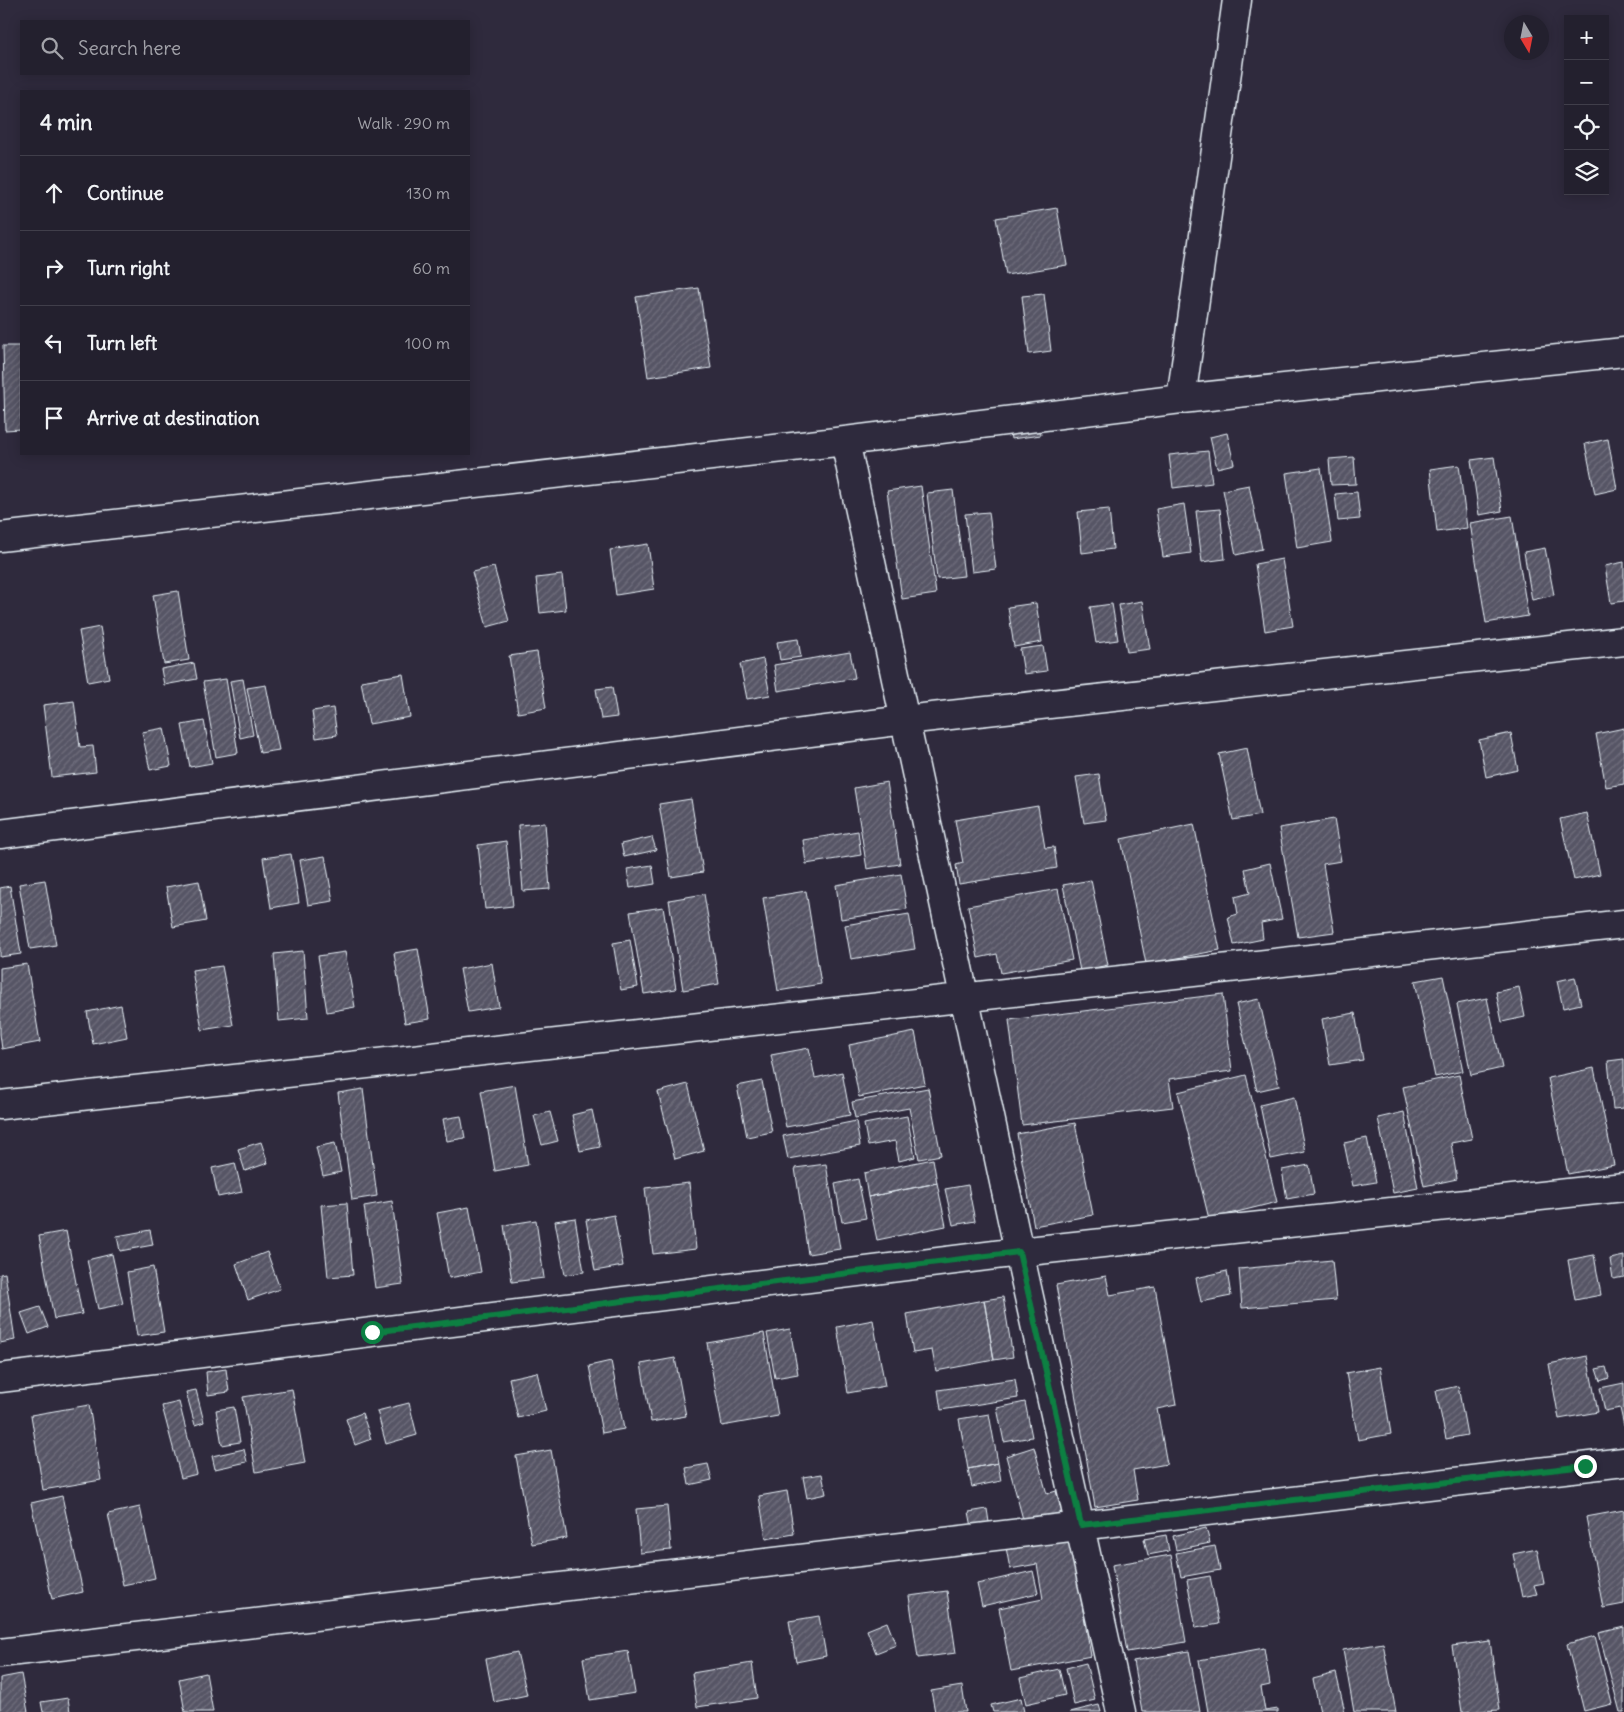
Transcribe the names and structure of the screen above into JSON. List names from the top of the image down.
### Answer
{
  "north": "bottom",
  "page": {
    "map_buttons": ["+", "−"],
    "search": "Search here",
    "heading": ["4 min", "Walk · 290 m"],
    "list": [
      ["Continue", "130 m"],
      ["Turn right", "60 m"],
      ["Turn left", "100 m"],
      "Arrive at destination"
    ]
  }
}
